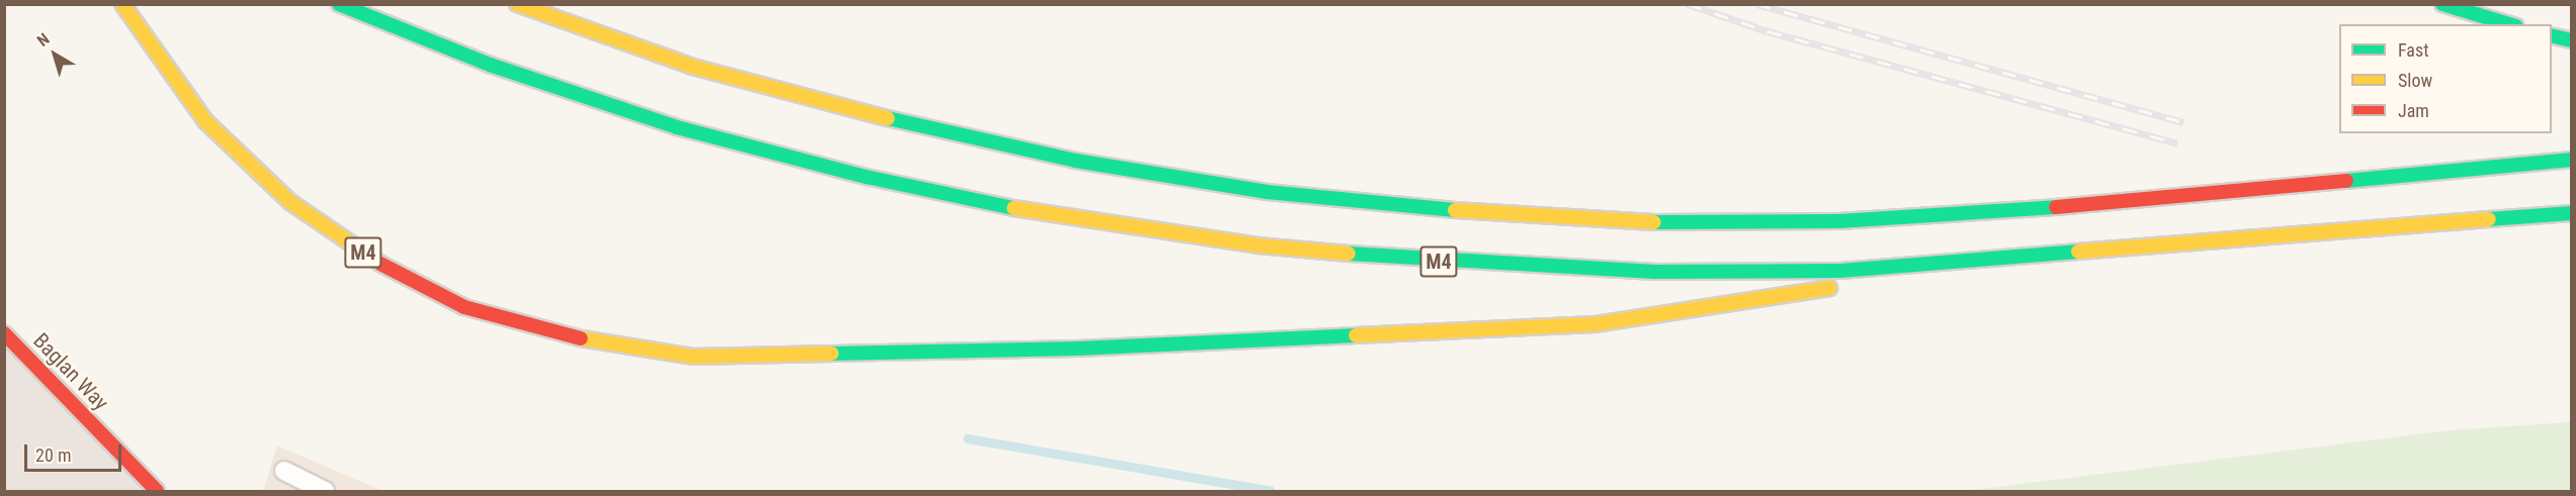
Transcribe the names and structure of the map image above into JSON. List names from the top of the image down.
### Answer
{
  "streets": {
    "main road": ["M4", "Baglan Way"]
  },
  "legend": ["Fast", "Slow", "Jam"],
  "scale_bar": "20 m",
  "north": "top left"
}
